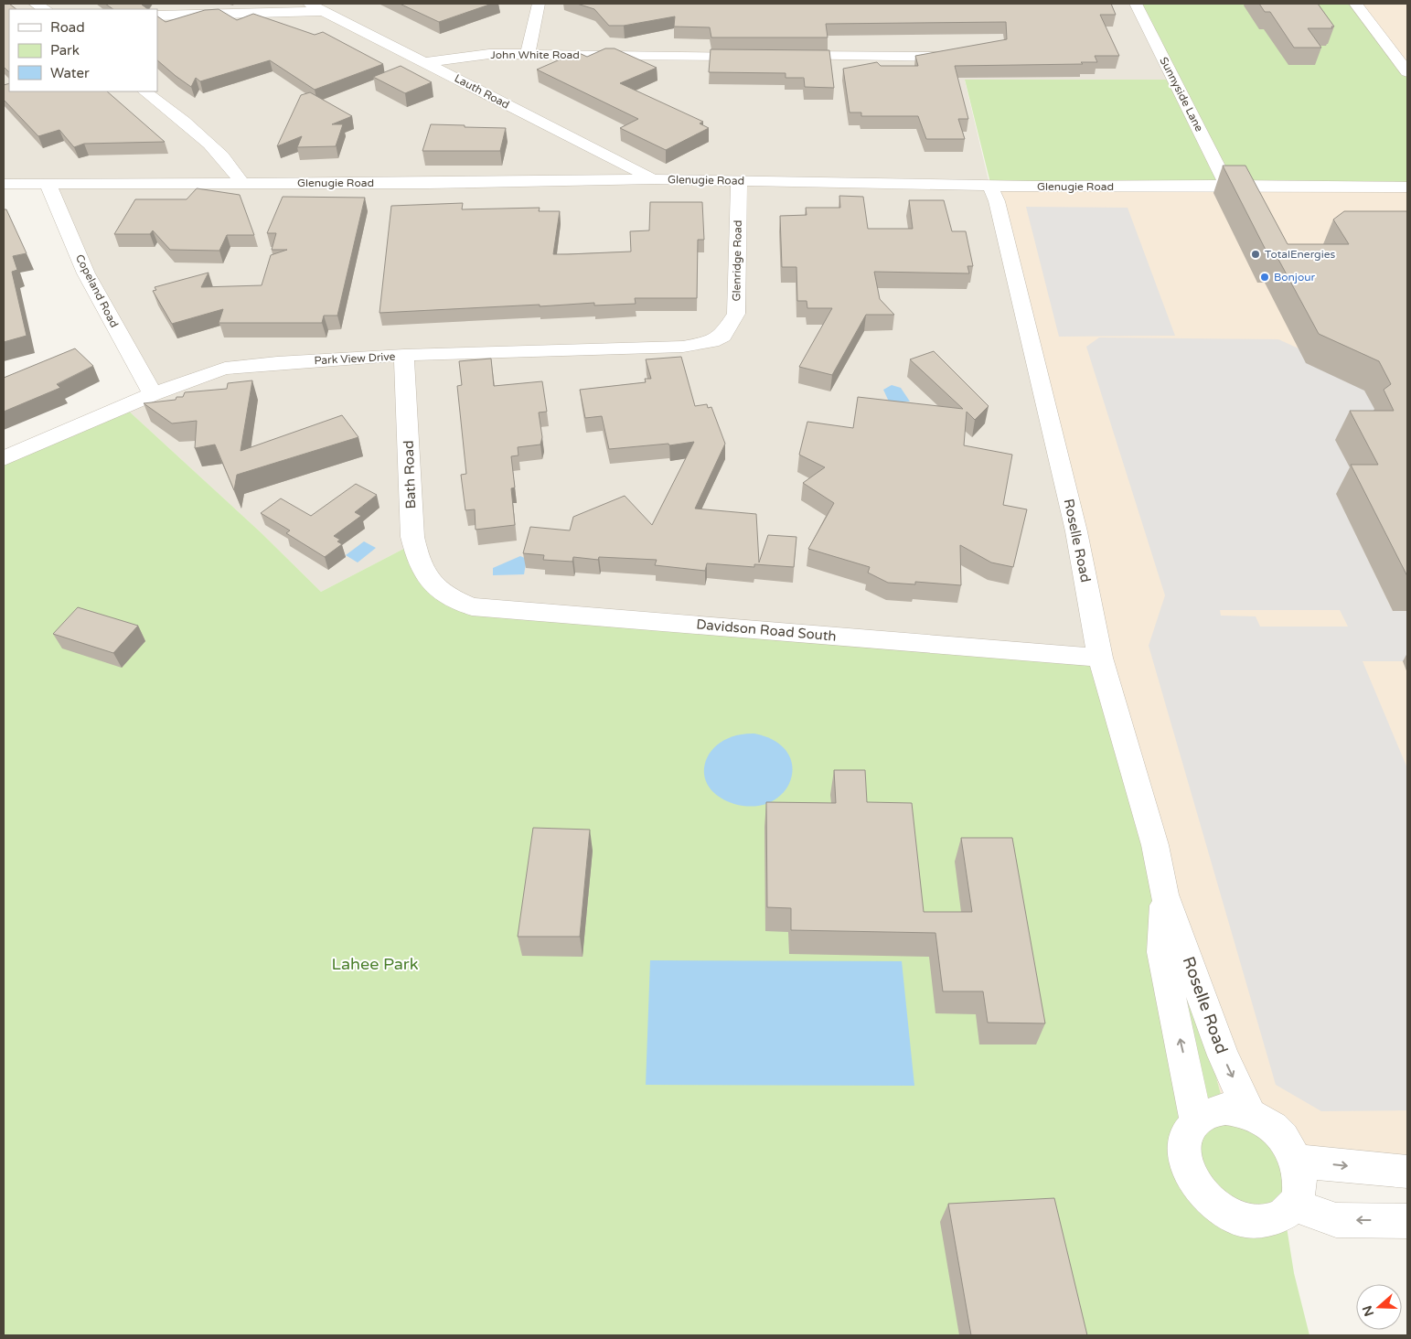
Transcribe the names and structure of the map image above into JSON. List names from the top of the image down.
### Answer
{
  "streets": {
    "street": [
      "John White Road",
      "Lauth Road",
      "Sunnyside Lane",
      "Glenugie Road",
      "Glenridge Road",
      "Copeland Road",
      "Park View Drive",
      "Bath Road",
      "Roselle Road",
      "Davidson Road South"
    ]
  },
  "crossings": [
    ["John White Road", "Lauth Road"],
    ["Lauth Road", "Glenugie Road"],
    ["Sunnyside Lane", "Glenugie Road"],
    ["Glenugie Road", "Glenridge Road"],
    ["Glenugie Road", "Copeland Road"],
    ["Glenugie Road", "Roselle Road"],
    ["Glenridge Road", "Park View Drive"],
    ["Copeland Road", "Park View Drive"],
    ["Park View Drive", "Bath Road"],
    ["Bath Road", "Davidson Road South"],
    ["Roselle Road", "Davidson Road South"]
  ],
  "parks": ["Lahee Park"],
  "places": ["TotalEnergies", "Bonjour"],
  "legend": ["Road", "Park", "Water"],
  "north": "left"
}
